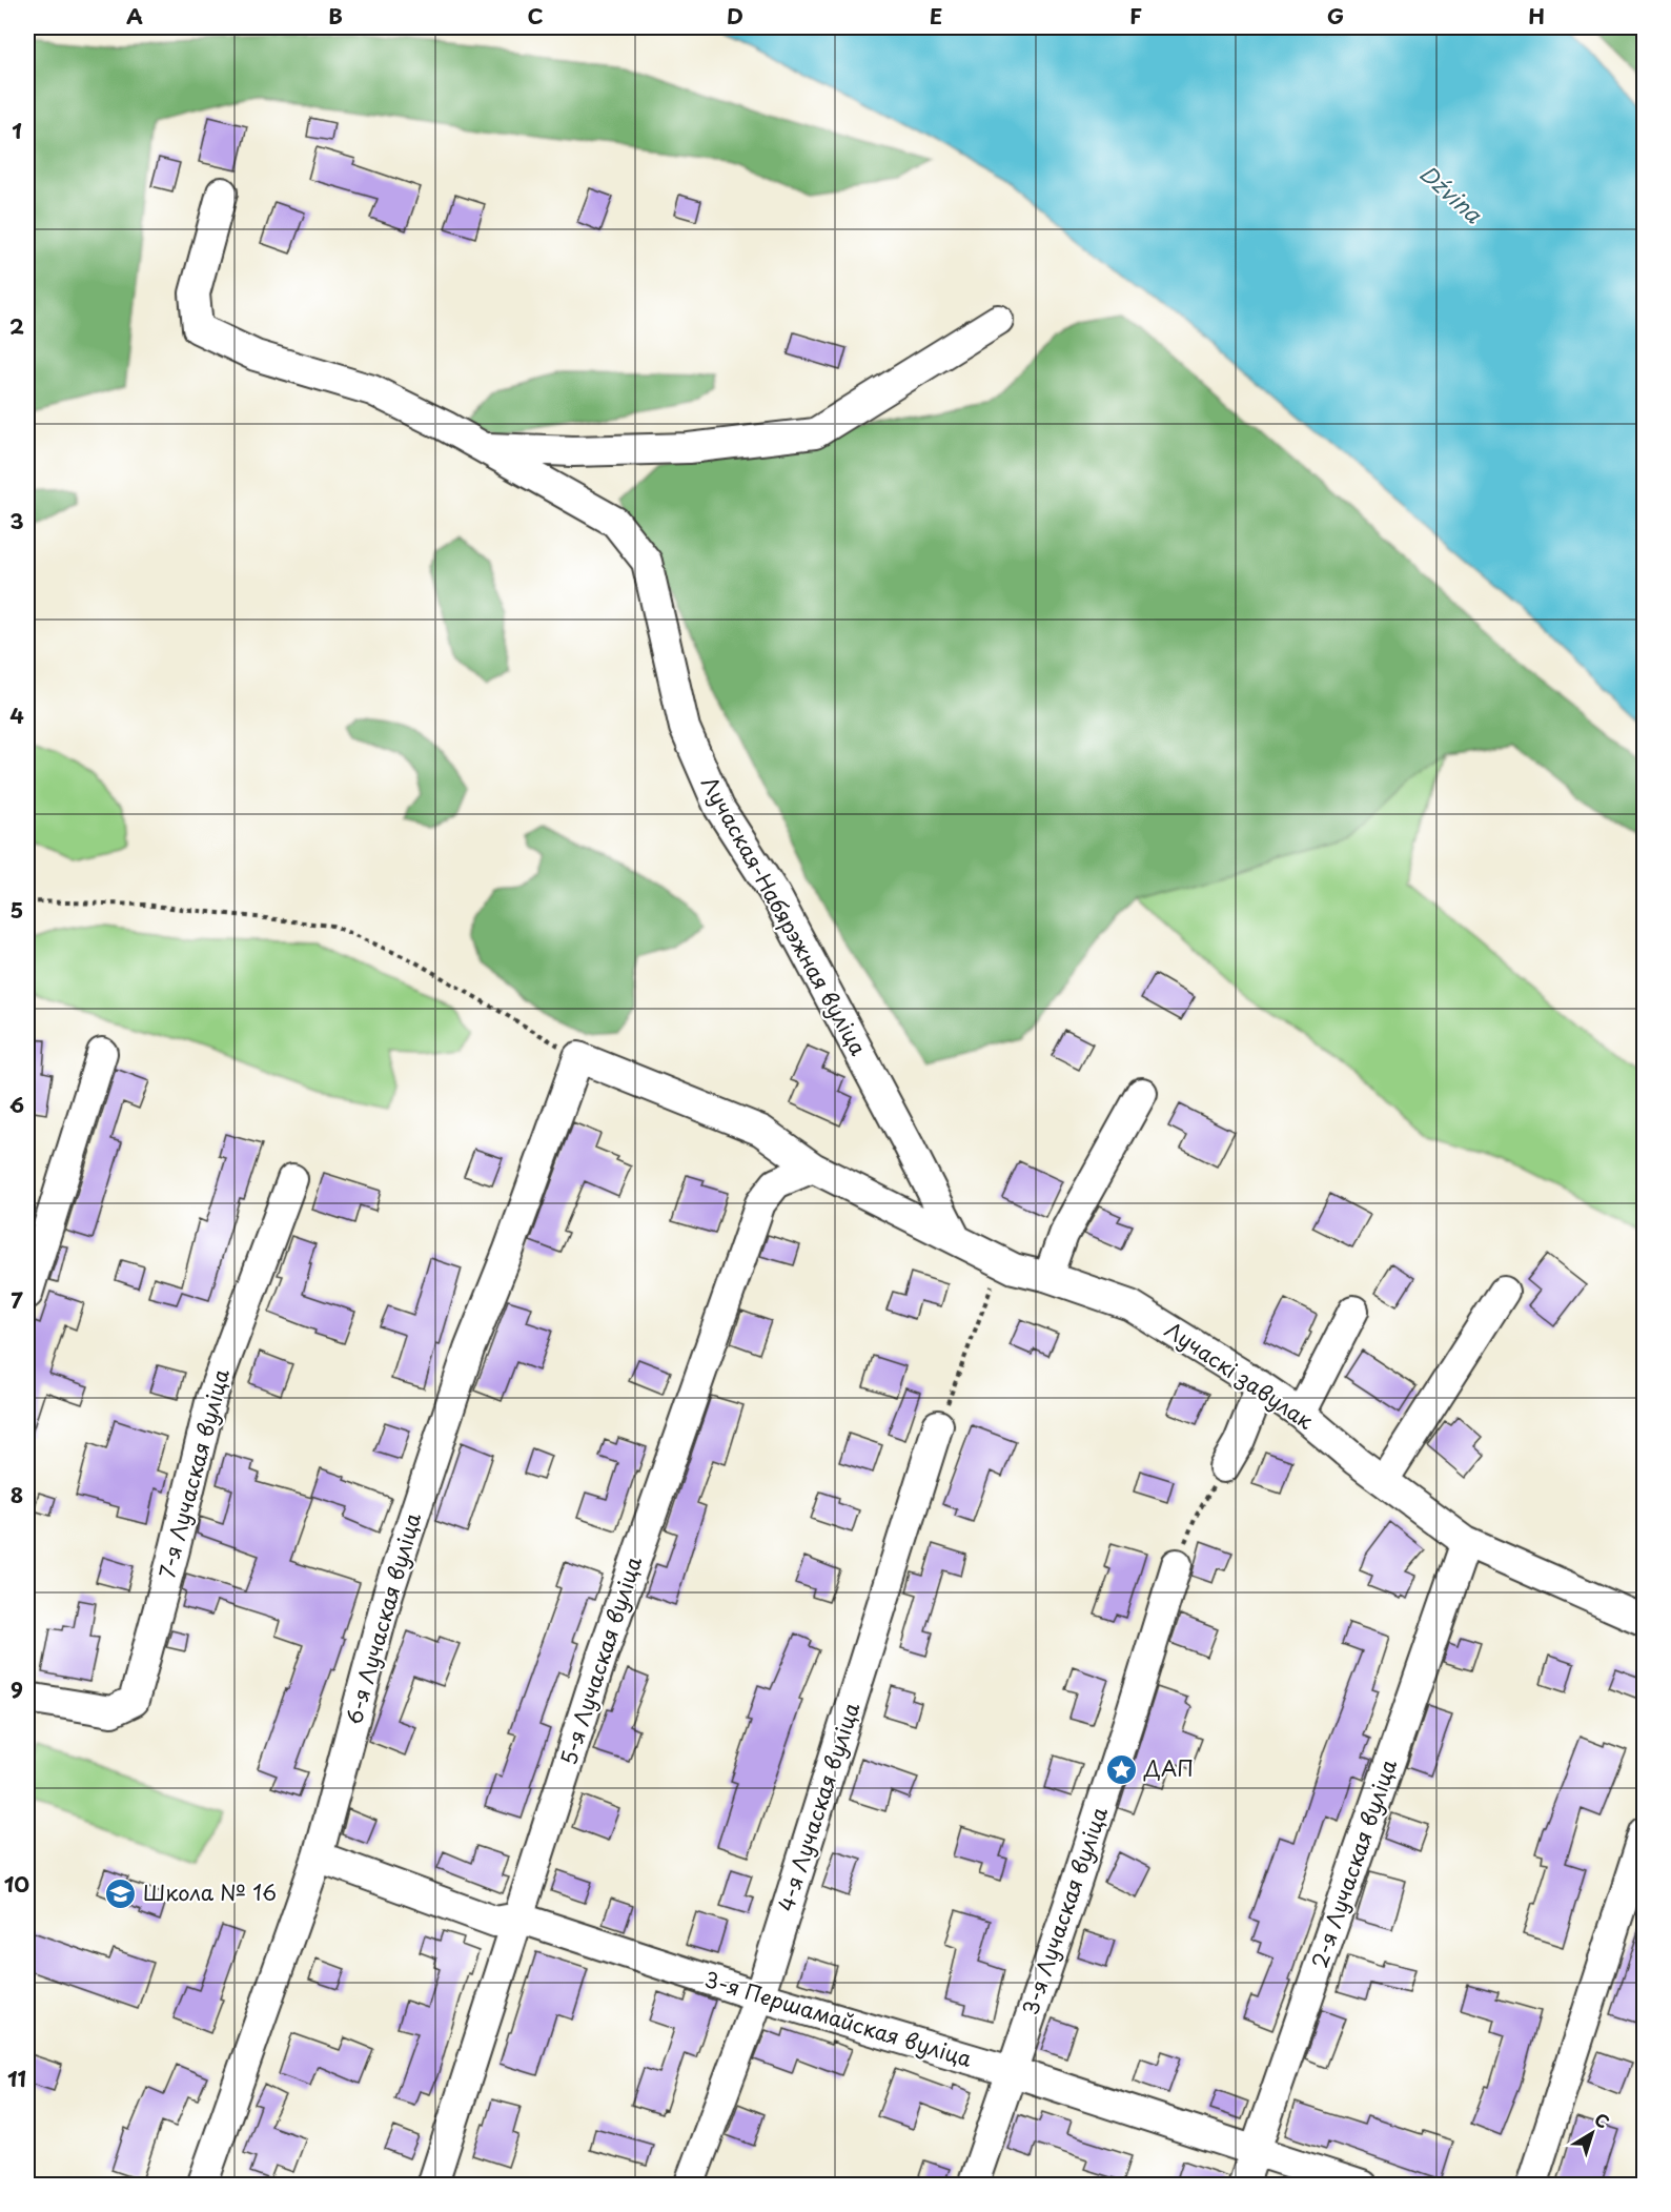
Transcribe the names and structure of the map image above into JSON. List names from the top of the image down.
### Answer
{
  "streets": {
    "street": [
      "Лучаская-Набярэжная вуліца",
      "Лучаскі завулак",
      "7-я Лучаская вуліца",
      "6-я Лучаская вуліца",
      "5-я Лучаская вуліца",
      "4-я Лучаская вуліца",
      "2-я Лучаская вуліца",
      "3-я Лучаская вуліца",
      "3-я Першамайская вуліца"
    ]
  },
  "crossings": [
    ["Лучаская-Набярэжная вуліца", "Лучаскі завулак"],
    ["Лучаскі завулак", "6-я Лучаская вуліца"],
    ["Лучаскі завулак", "5-я Лучаская вуліца"],
    ["Лучаскі завулак", "2-я Лучаская вуліца"],
    ["6-я Лучаская вуліца", "3-я Першамайская вуліца"],
    ["5-я Лучаская вуліца", "3-я Першамайская вуліца"],
    ["4-я Лучаская вуліца", "3-я Першамайская вуліца"],
    ["2-я Лучаская вуліца", "3-я Першамайская вуліца"],
    ["3-я Лучаская вуліца", "3-я Першамайская вуліца"]
  ],
  "water": ["Dźvina"],
  "places": {
    "place": ["ДАП"],
    "school or university": ["Школа № 16"]
  },
  "north": "top right",
  "grid": {
    "columns": [
      "A",
      "B",
      "C",
      "D",
      "E",
      "F",
      "G",
      "H"
    ],
    "rows": [
      "1",
      "2",
      "3",
      "4",
      "5",
      "6",
      "7",
      "8",
      "9",
      "10",
      "11"
    ]
  }
}
